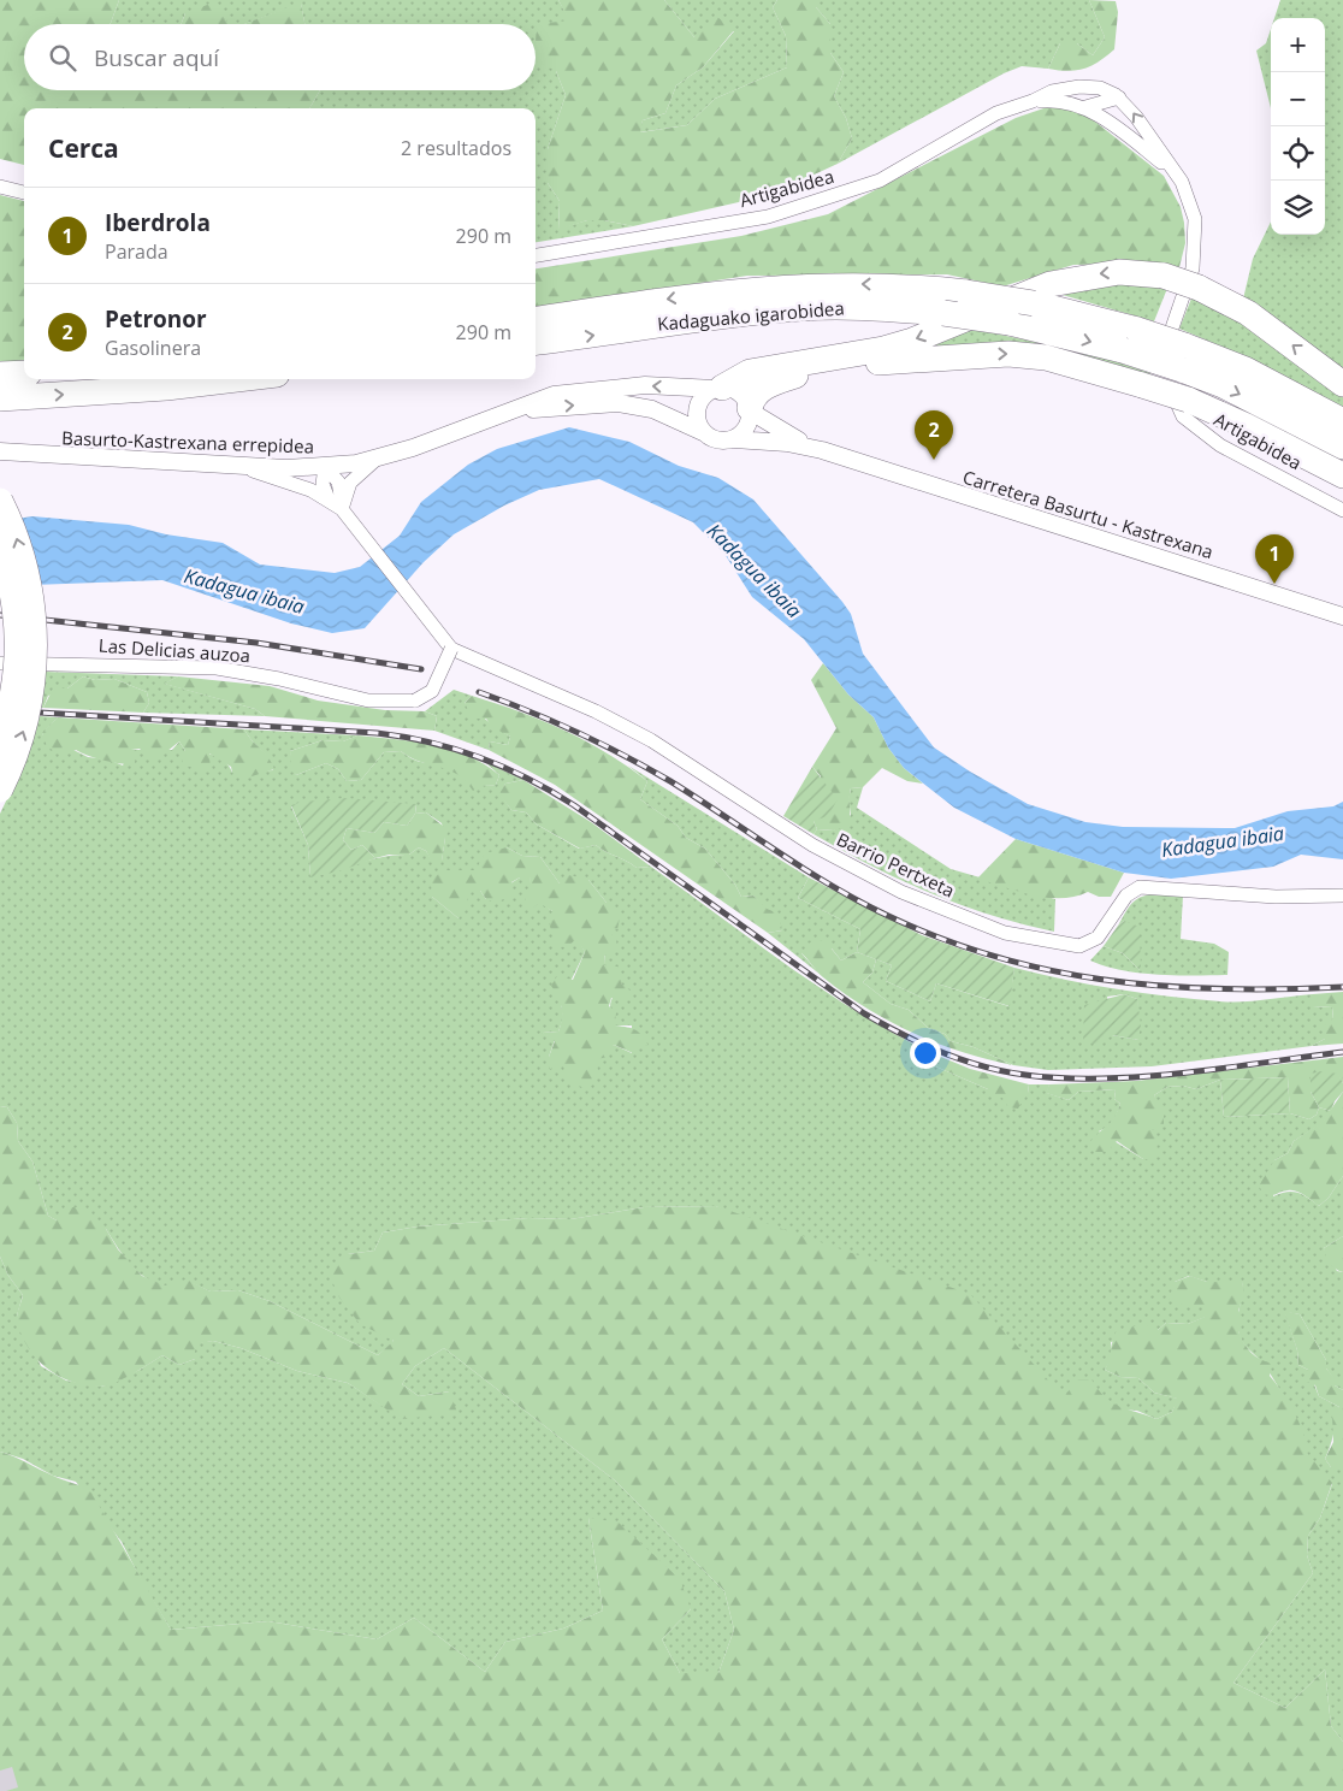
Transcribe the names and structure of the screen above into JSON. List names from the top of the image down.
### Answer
{
  "streets": {
    "highway": ["Kadaguako igarobidea"],
    "street": [
      "Artigabidea",
      "Basurto-Kastrexana errepidea",
      "Carretera Basurtu - Kastrexana",
      "Las Delicias auzoa",
      "Barrio Pertxeta"
    ]
  },
  "crossings": [
    ["Las Delicias auzoa", "Barrio Pertxeta"]
  ],
  "water": ["Kadagua ibaia"],
  "page": {
    "map_buttons": ["+", "−"],
    "search": "Buscar aquí",
    "heading": ["Cerca", "2 resultados"],
    "list": [
      {
        "mark": "1",
        "name": "Iberdrola",
        "note": "Parada",
        "value": "290 m"
      },
      {
        "mark": "2",
        "name": "Petronor",
        "note": "Gasolinera",
        "value": "290 m"
      }
    ],
    "pins": ["2", "1"]
  }
}
